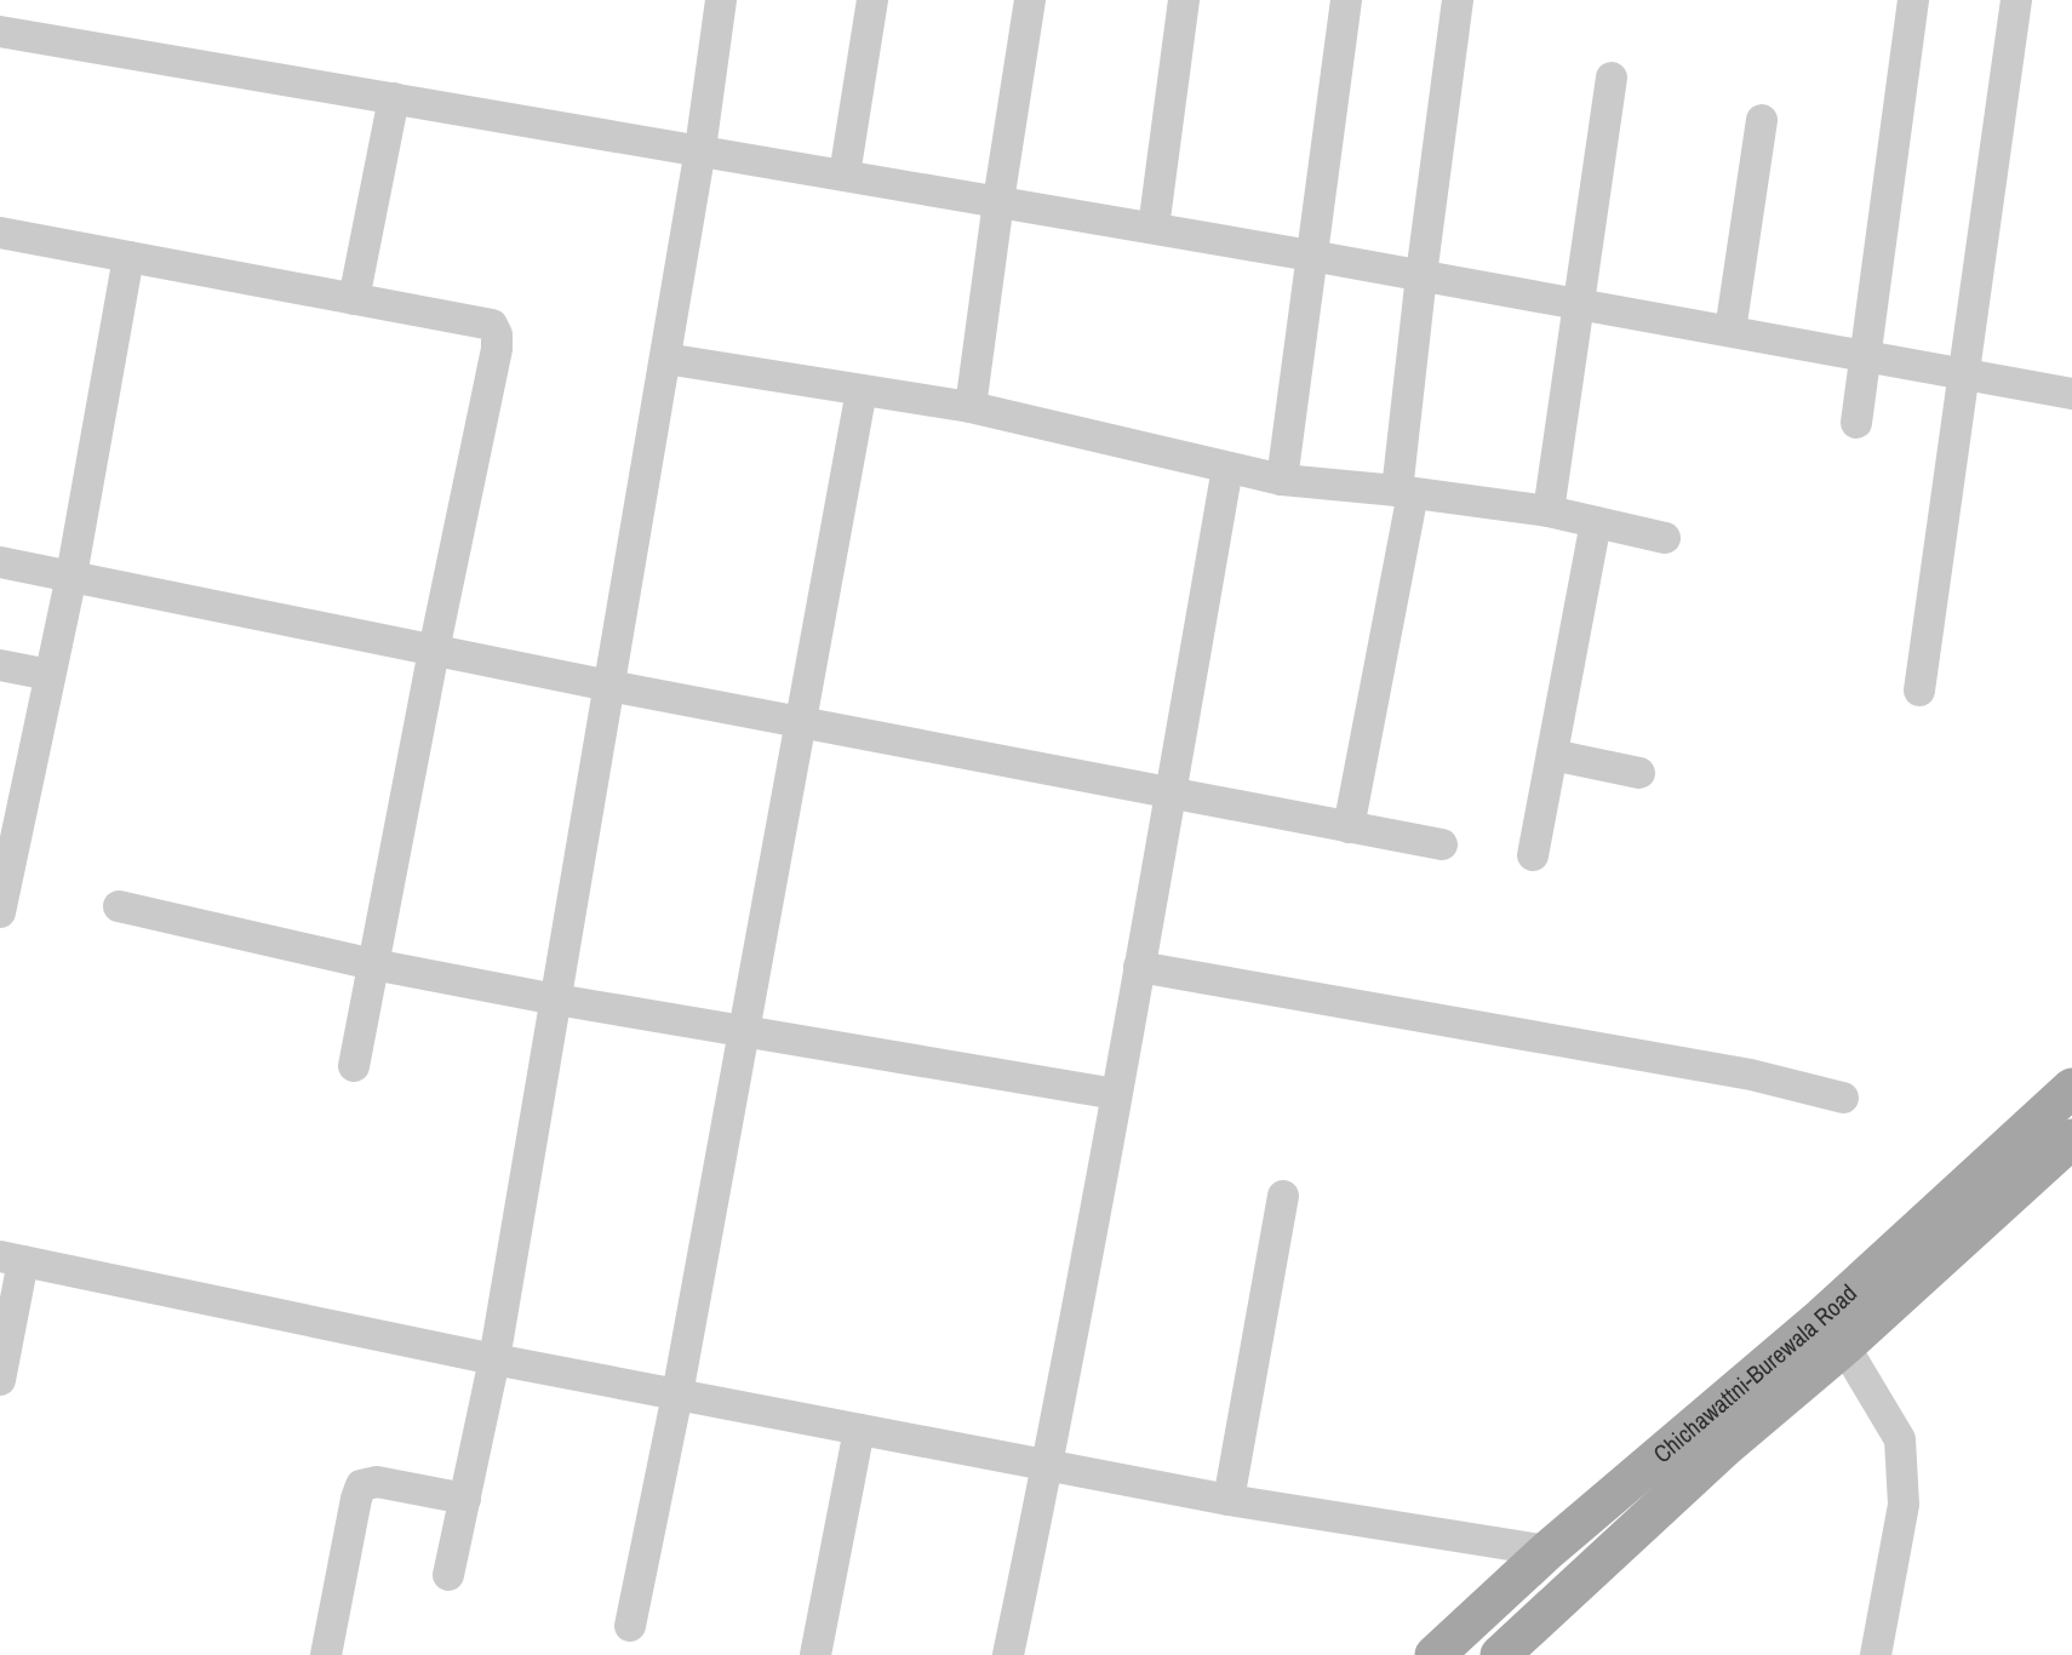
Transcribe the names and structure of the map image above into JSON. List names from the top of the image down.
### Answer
{
  "streets": {
    "main road": ["Chichawattni-Burewala Road"]
  }
}
